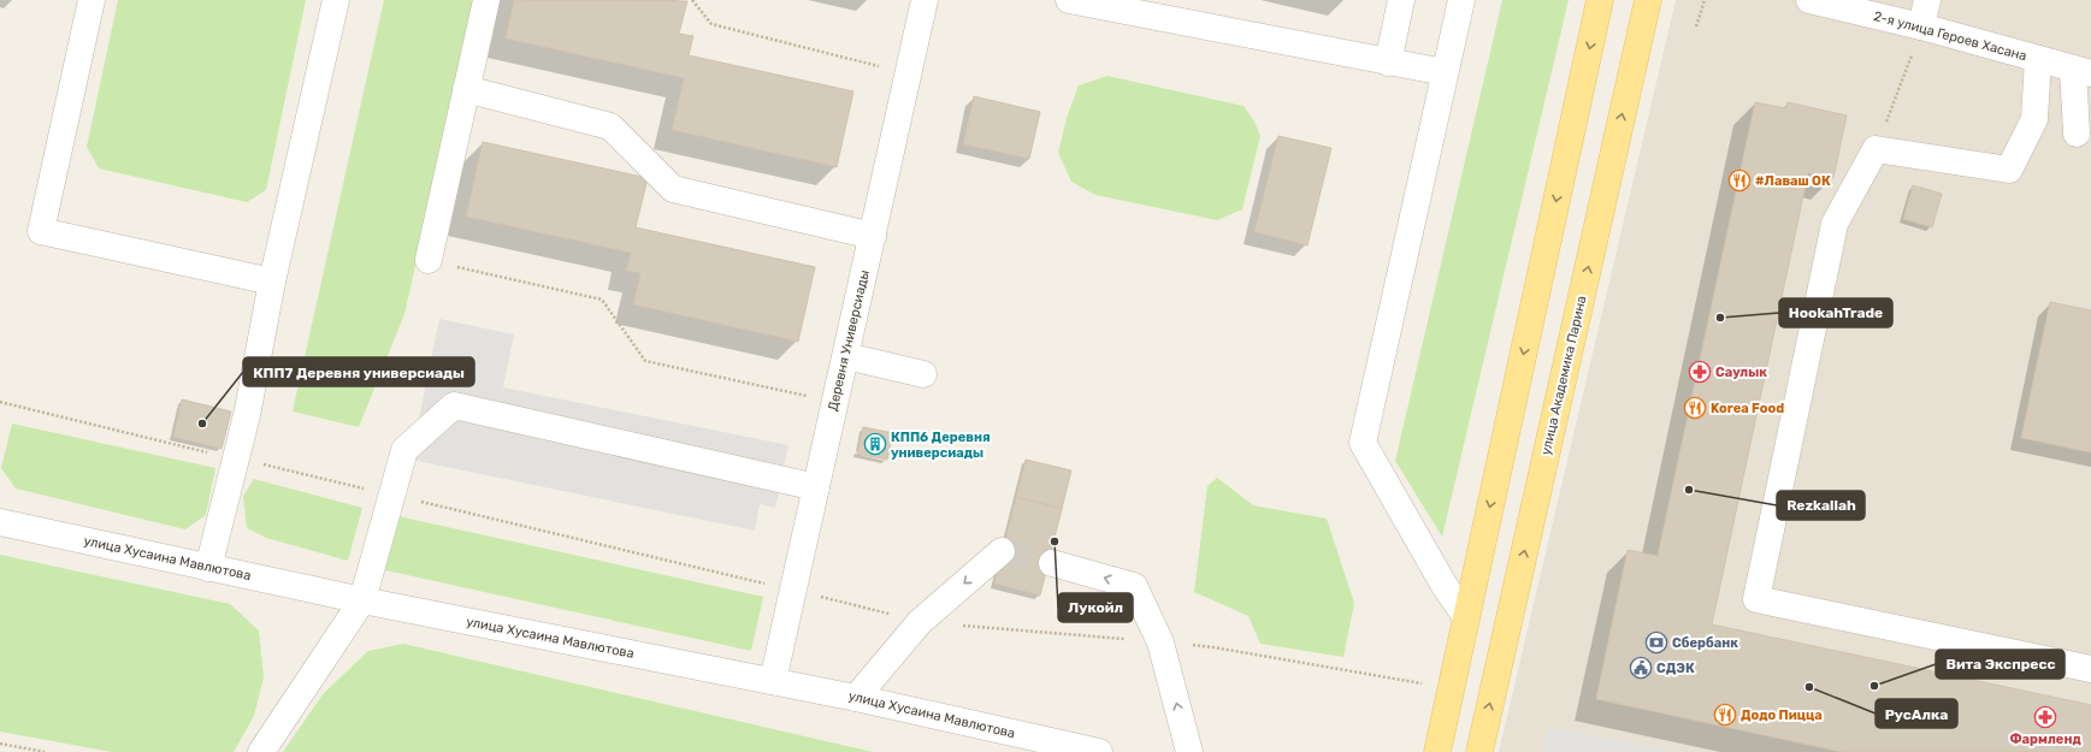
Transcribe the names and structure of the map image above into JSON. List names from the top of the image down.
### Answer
{
  "streets": {
    "main road": ["улица Академика Парина"],
    "street": ["2-я улица Героев Хасана", "Деревня Универсиады", "улица Хусаина Мавлютова"]
  },
  "crossings": [
    ["Деревня Универсиады", "улица Хусаина Мавлютова"]
  ],
  "places": {
    "restaurant": ["#Лаваш ОК", "Korea Food", "Додо Пицца"],
    "other": [
      "HookahTrade",
      "КПП7 Деревня универсиады",
      "Rezkallah",
      "Лукойл",
      "Вита Экспресс",
      "РусАлка"
    ],
    "pharmacy": ["Саулык", "Фармленд"],
    "building": ["КПП6 Деревня универсиады"],
    "bank": ["Сбербанк"],
    "public building": ["СДЭК"]
  }
}
